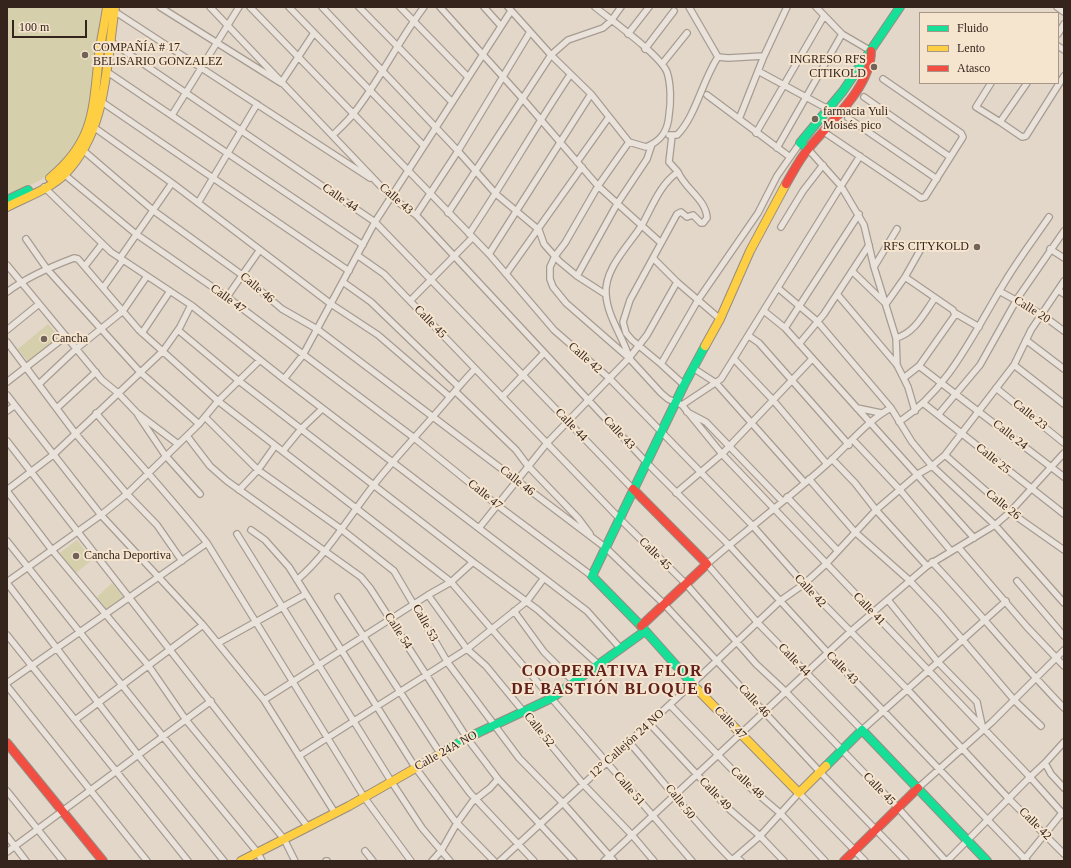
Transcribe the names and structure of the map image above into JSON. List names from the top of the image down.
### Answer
{
  "streets": {
    "street": [
      "Calle 44",
      "Calle 43",
      "Calle 46",
      "Calle 47",
      "Calle 20",
      "Calle 45",
      "Calle 42",
      "Calle 23",
      "Calle 24",
      "Calle 25",
      "Calle 26",
      "Calle 41",
      "Calle 53",
      "Calle 54",
      "Calle 52",
      "12° Callejón 24 NO",
      "Calle 24A NO",
      "Calle 48",
      "Calle 51",
      "Calle 49",
      "Calle 50"
    ]
  },
  "crossings": [
    ["Calle 44", "12° Callejón 24 NO"],
    ["Calle 44", "Calle 24A NO"],
    ["Calle 43", "12° Callejón 24 NO"],
    ["Calle 46", "12° Callejón 24 NO"],
    ["Calle 46", "Calle 24A NO"],
    ["Calle 47", "12° Callejón 24 NO"],
    ["Calle 47", "Calle 24A NO"],
    ["Calle 20", "12° Callejón 24 NO"],
    ["Calle 45", "12° Callejón 24 NO"],
    ["Calle 45", "Calle 24A NO"],
    ["Calle 42", "12° Callejón 24 NO"],
    ["Calle 23", "12° Callejón 24 NO"],
    ["Calle 24", "12° Callejón 24 NO"],
    ["Calle 25", "12° Callejón 24 NO"],
    ["Calle 26", "12° Callejón 24 NO"],
    ["Calle 41", "12° Callejón 24 NO"],
    ["Calle 53", "12° Callejón 24 NO"],
    ["Calle 53", "Calle 24A NO"],
    ["Calle 54", "12° Callejón 24 NO"],
    ["Calle 54", "Calle 24A NO"],
    ["Calle 52", "12° Callejón 24 NO"],
    ["Calle 52", "Calle 24A NO"],
    ["12° Callejón 24 NO", "Calle 48"],
    ["12° Callejón 24 NO", "Calle 51"],
    ["12° Callejón 24 NO", "Calle 49"],
    ["12° Callejón 24 NO", "Calle 50"],
    ["Calle 24A NO", "Calle 51"]
  ],
  "districts": ["COOPERATIVA FLOR DE BASTIÓN BLOQUE 6"],
  "places": [
    "COMPAÑÍA # 17 BELISARIO GONZALEZ",
    "INGRESO RFS CITIKOLD",
    "farmacia Yuli Moisés pico",
    "RFS CITYKOLD",
    "Cancha",
    "Cancha Deportiva"
  ],
  "legend": ["Fluido", "Lento", "Atasco"],
  "scale_bar": "100 m"
}
